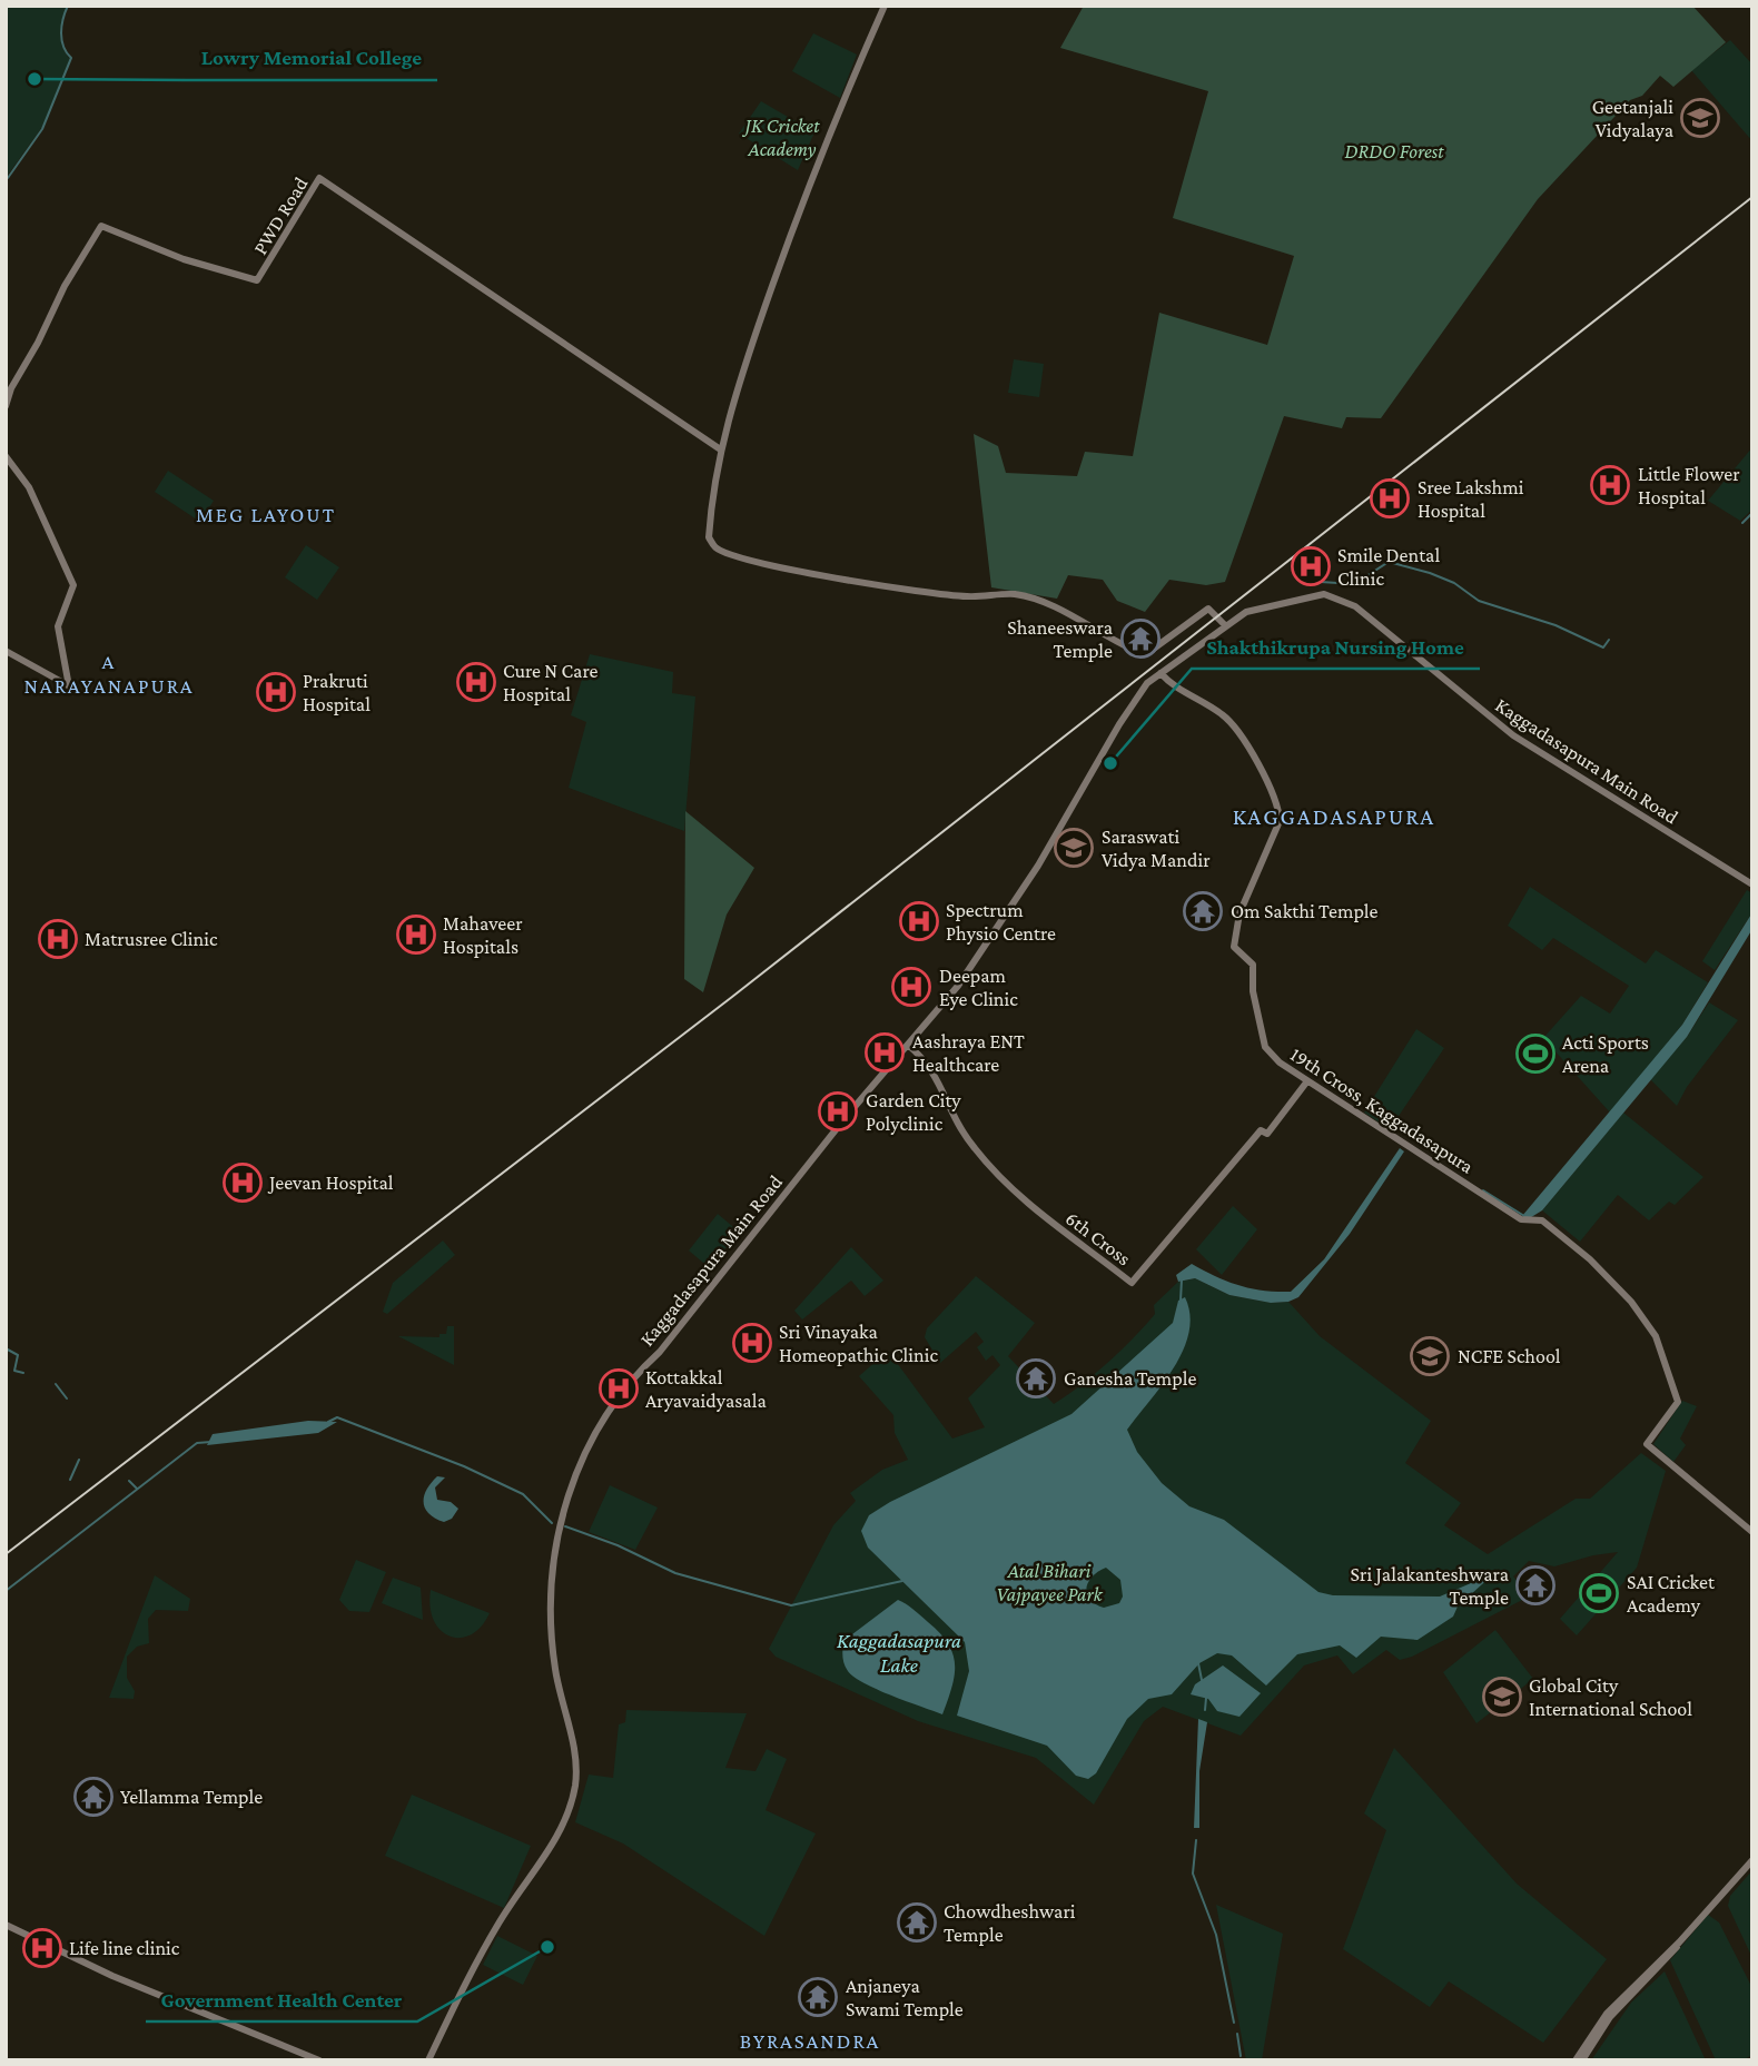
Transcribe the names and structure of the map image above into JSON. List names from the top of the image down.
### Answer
{
  "streets": {
    "street": [
      "PWD Road",
      "Kaggadasapura Main Road",
      "19th Cross, Kaggadasapura",
      "6th Cross"
    ]
  },
  "crossings": [
    ["Kaggadasapura Main Road", "19th Cross, Kaggadasapura"],
    ["Kaggadasapura Main Road", "6th Cross"],
    ["19th Cross, Kaggadasapura", "6th Cross"]
  ],
  "districts": [
    "MEG LAYOUT",
    "A NARAYANAPURA",
    "KAGGADASAPURA",
    "BYRASANDRA"
  ],
  "water": ["Kaggadasapura Lake"],
  "parks": ["JK Cricket Academy", "DRDO Forest", "Atal Bihari Vajpayee Park"],
  "places": {
    "other": ["Lowry Memorial College", "Shakthikrupa Nursing Home", "Government Health Center"],
    "school or university": [
      "Geetanjali Vidyalaya",
      "Saraswati Vidya Mandir",
      "NCFE School",
      "Global City International School"
    ],
    "hospital": [
      "Little Flower Hospital",
      "Sree Lakshmi Hospital",
      "Smile Dental Clinic",
      "Cure N Care Hospital",
      "Prakruti Hospital",
      "Spectrum Physio Centre",
      "Mahaveer Hospitals",
      "Matrusree Clinic",
      "Deepam Eye Clinic",
      "Aashraya ENT Healthcare",
      "Garden City Polyclinic",
      "Jeevan Hospital",
      "Sri Vinayaka Homeopathic Clinic",
      "Kottakkal Aryavaidyasala",
      "Life line clinic"
    ],
    "temple": [
      "Shaneeswara Temple",
      "Om Sakthi Temple",
      "Ganesha Temple",
      "Sri Jalakanteshwara Temple",
      "Yellamma Temple",
      "Chowdheshwari Temple",
      "Anjaneya Swami Temple"
    ],
    "sports": ["Acti Sports Arena", "SAI Cricket Academy"]
  }
}
